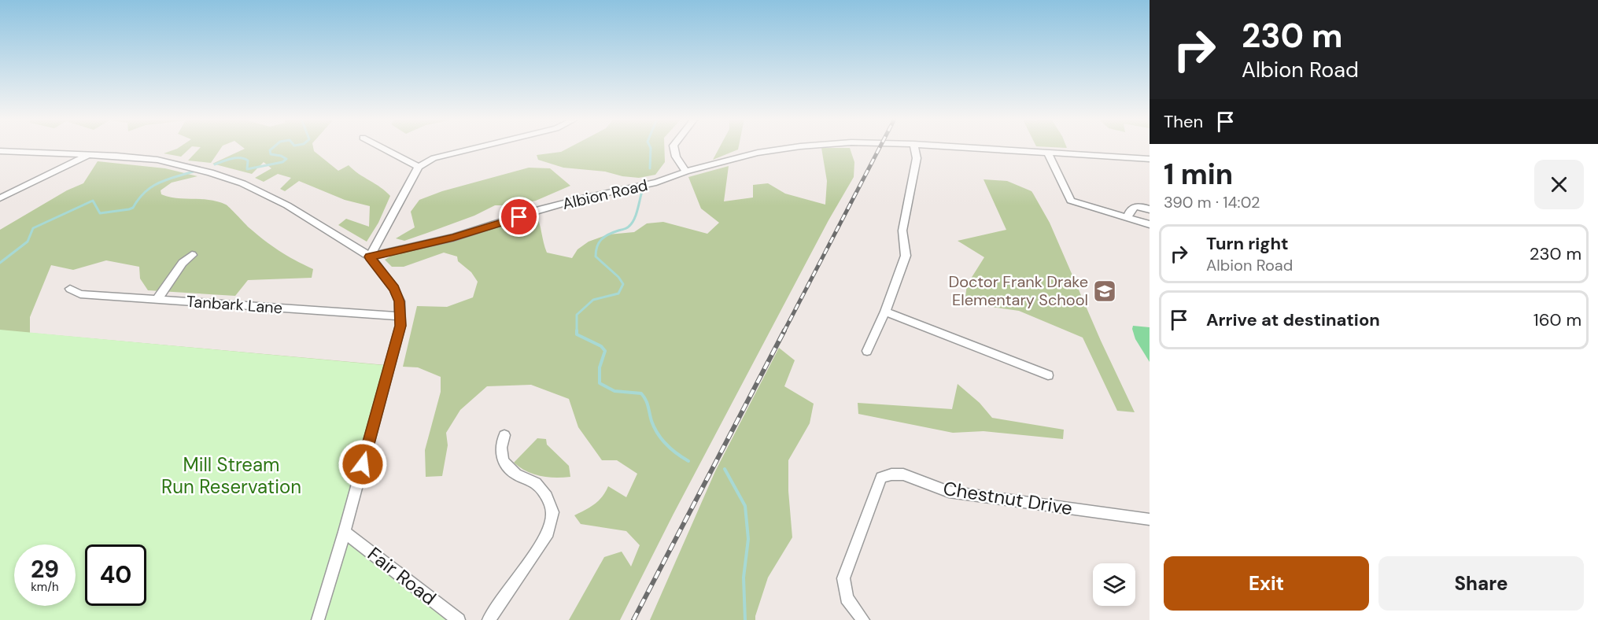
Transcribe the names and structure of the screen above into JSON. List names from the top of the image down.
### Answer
{
  "streets": {
    "street": [
      "Albion Road",
      "Tanbark Lane",
      "Chestnut Drive",
      "Fair Road"
    ]
  },
  "parks": ["Mill Stream Run Reservation"],
  "places": {
    "school or university": ["Doctor Frank Drake Elementary School"]
  },
  "page": {
    "turn": ["230 m", "Albion Road"],
    "then": "Then",
    "heading": ["1 min", "390 m · 14:02"],
    "list": [
      {
        "name": "Turn right",
        "note": "Albion Road",
        "value": "230 m"
      },
      {
        "name": "Arrive at destination",
        "value": "160 m"
      }
    ],
    "speed": "29 km/h",
    "limit": "40",
    "buttons": ["Exit", "Share"]
  }
}
